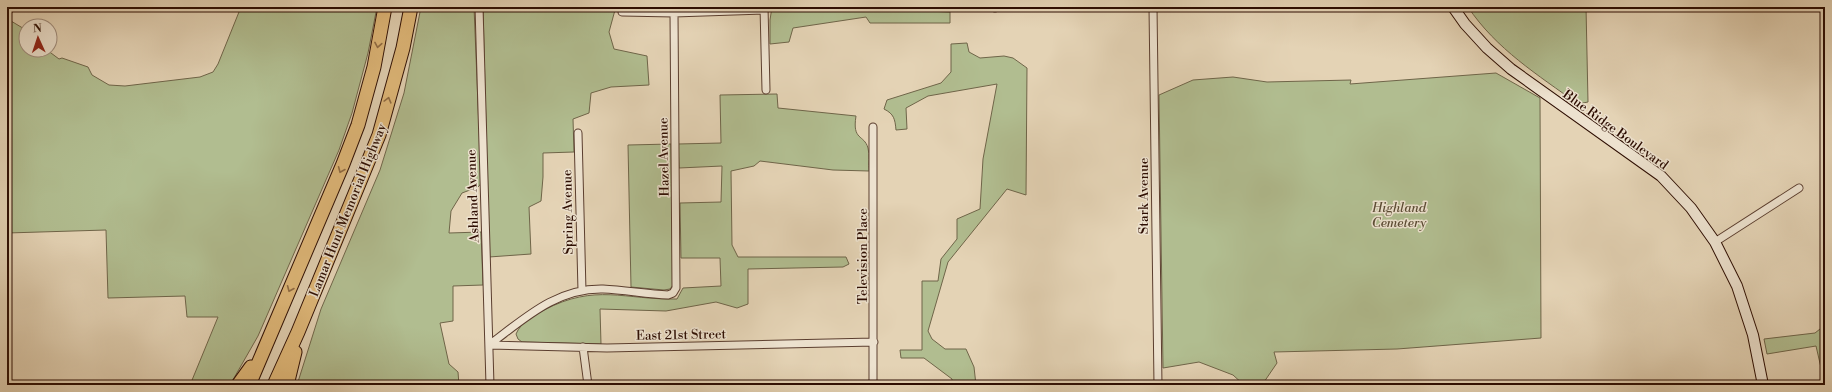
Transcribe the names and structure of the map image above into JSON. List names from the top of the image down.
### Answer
{
  "streets": {
    "highway": ["Lamar Hunt Memorial Highway"],
    "main road": ["Blue Ridge Boulevard"],
    "street": [
      "Hazel Avenue",
      "Ashland Avenue",
      "Stark Avenue",
      "Spring Avenue",
      "Television Place",
      "East 21st Street"
    ]
  },
  "crossings": [
    ["Hazel Avenue", "Spring Avenue"],
    ["Ashland Avenue", "East 21st Street"],
    ["Television Place", "East 21st Street"]
  ],
  "parks": ["Highland Cemetery"],
  "north": "top"
}
